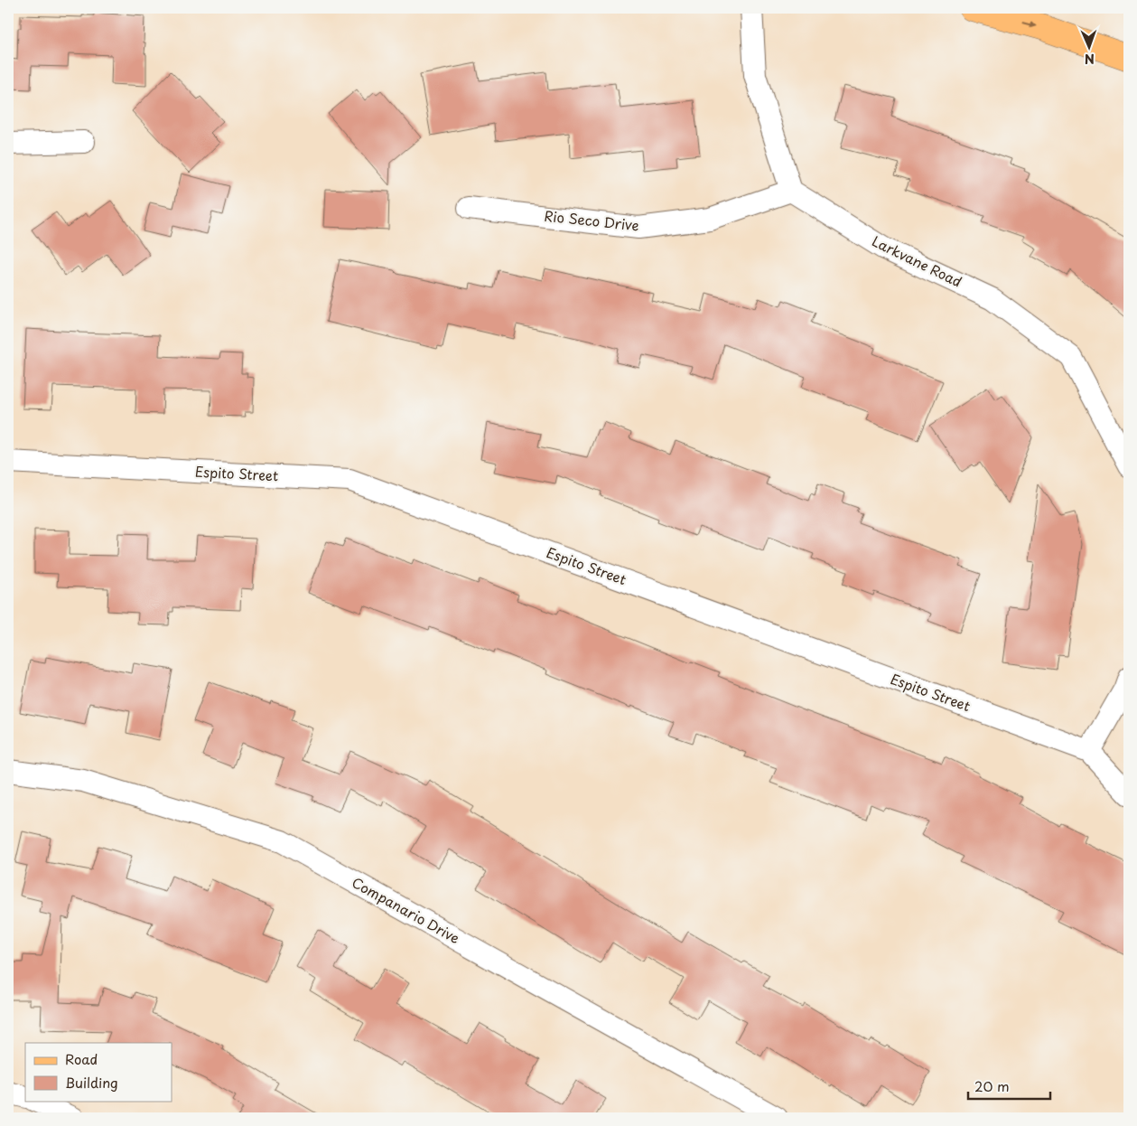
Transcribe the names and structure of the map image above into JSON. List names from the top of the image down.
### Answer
{
  "streets": {
    "street": [
      "Rio Seco Drive",
      "Larkvane Road",
      "Espito Street",
      "Companario Drive"
    ]
  },
  "crossings": [
    ["Rio Seco Drive", "Larkvane Road"]
  ],
  "legend": ["Road", "Building"],
  "scale_bar": "20 m",
  "north": "bottom"
}
